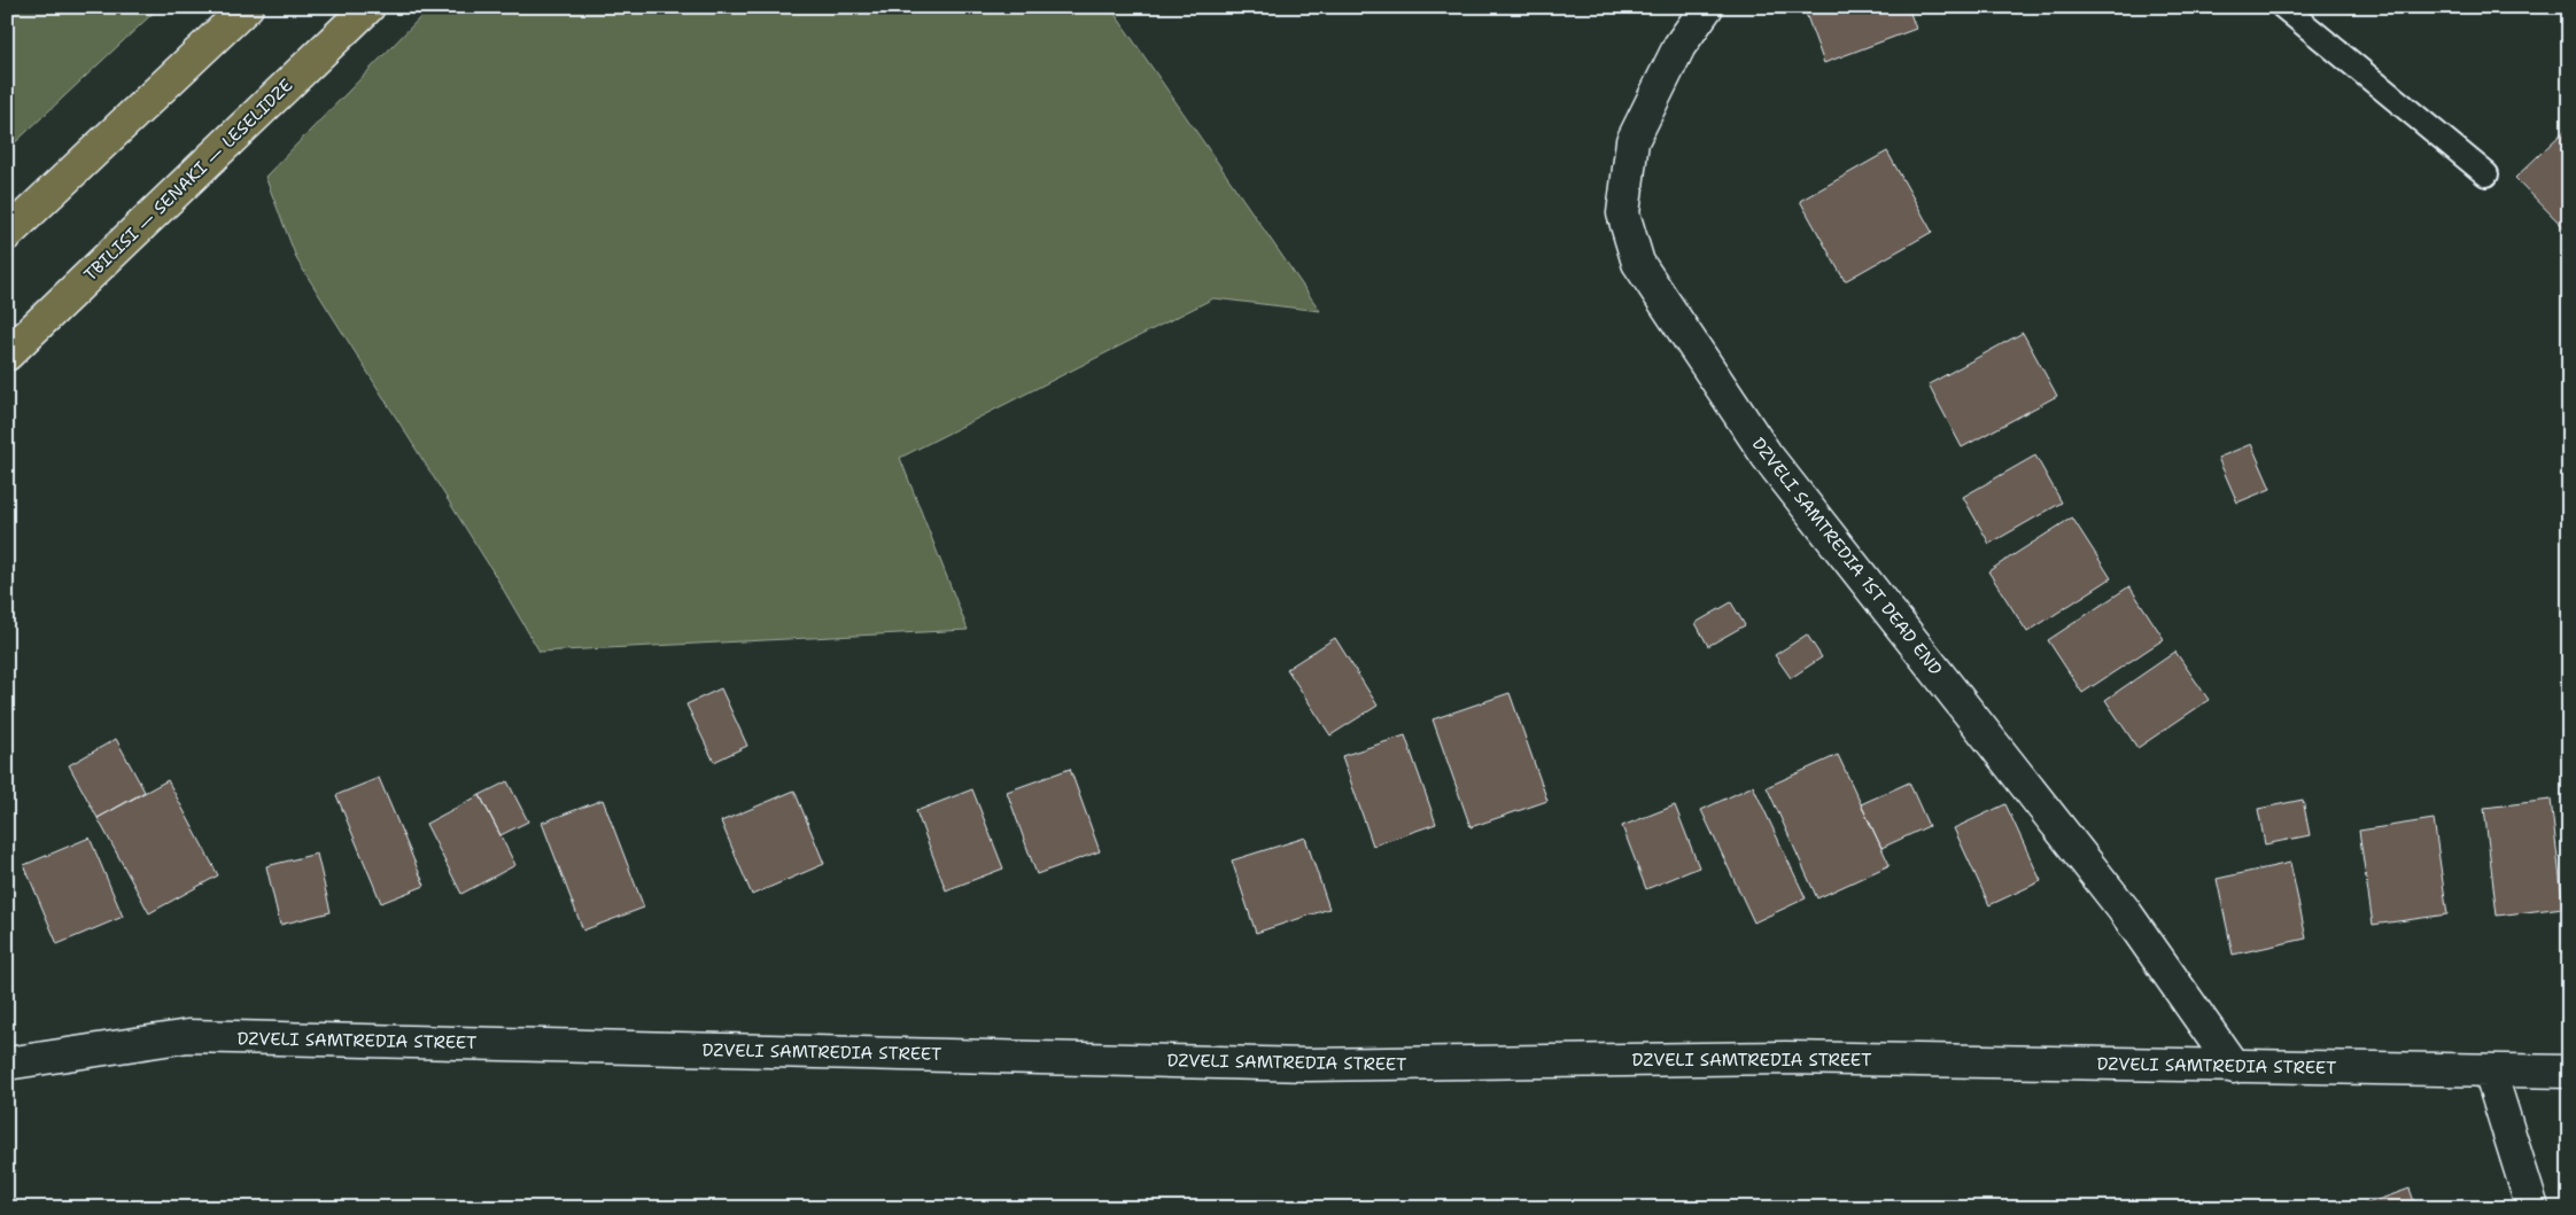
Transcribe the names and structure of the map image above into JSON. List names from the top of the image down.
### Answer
{
  "streets": {
    "highway": ["TBILISI — SENAKI — LESELIDZE"],
    "street": ["DZVELI SAMTREDIA 1ST DEAD END", "DZVELI SAMTREDIA STREET"]
  },
  "crossings": [
    ["DZVELI SAMTREDIA 1ST DEAD END", "DZVELI SAMTREDIA STREET"]
  ]
}
